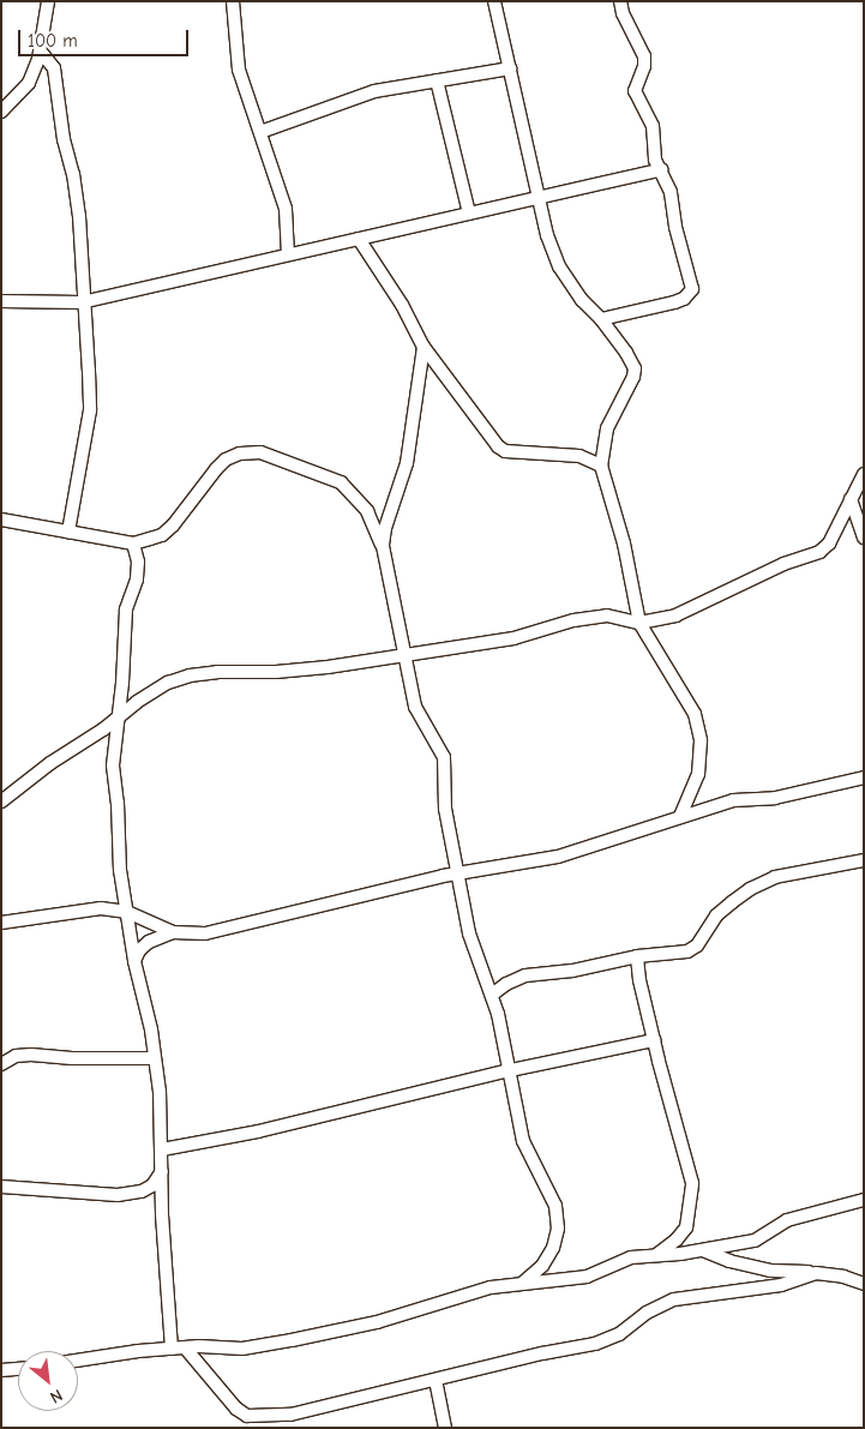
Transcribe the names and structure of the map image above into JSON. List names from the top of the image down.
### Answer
{
  "scale_bar": "100 m",
  "north": "bottom right"
}
